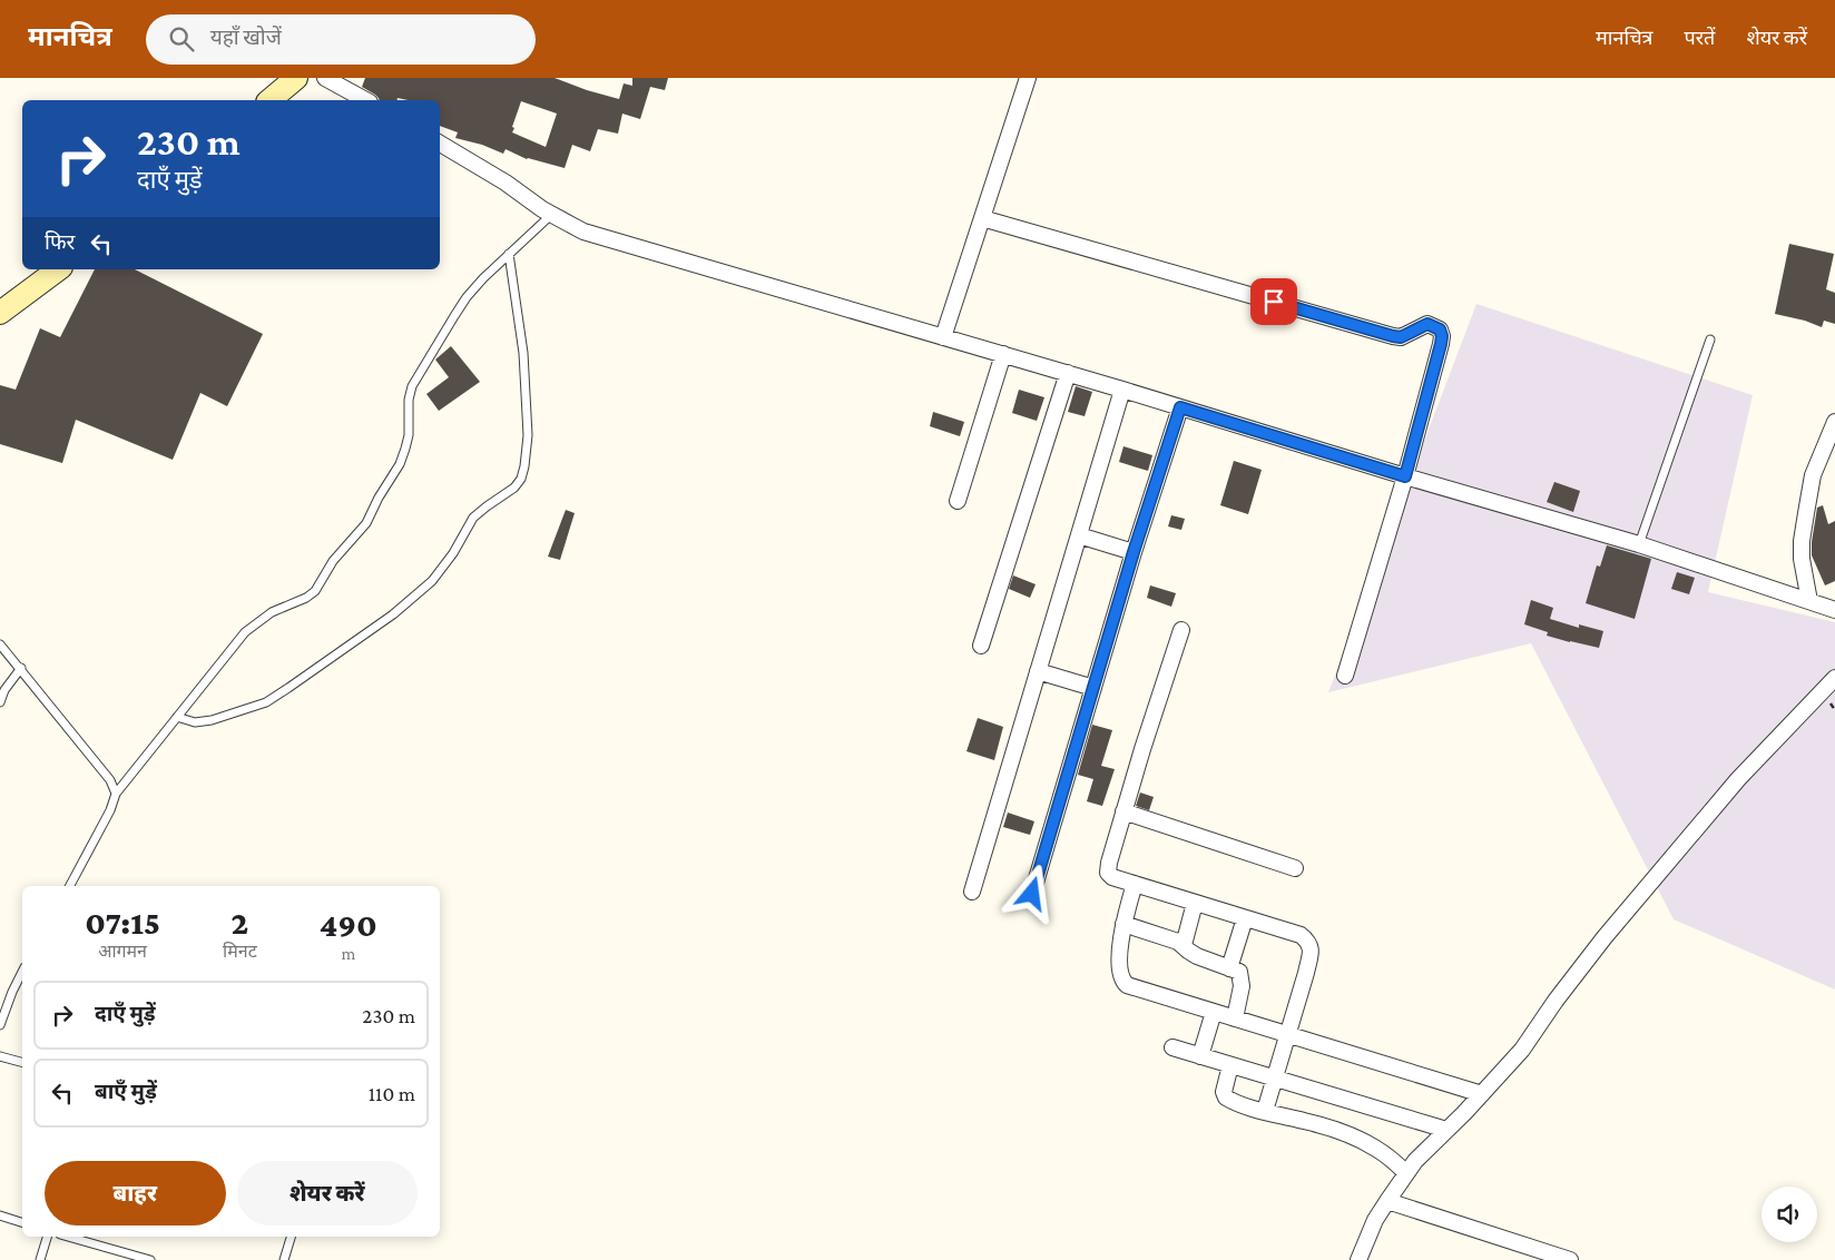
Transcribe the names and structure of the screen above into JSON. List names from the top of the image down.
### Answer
{
  "page": {
    "header": "मानचित्र",
    "search": "यहाँ खोजें",
    "nav": ["मानचित्र", "परतें", "शेयर करें"],
    "turn": ["230 m", "दाएँ मुड़ें"],
    "then": "फिर",
    "eta": [
      "07:15",
      "आगमन",
      "2",
      "मिनट",
      "490",
      "m"
    ],
    "list": [
      {
        "name": "दाएँ मुड़ें",
        "value": "230 m"
      },
      {
        "name": "बाएँ मुड़ें",
        "value": "110 m"
      }
    ],
    "buttons": ["बाहर", "शेयर करें"]
  }
}
